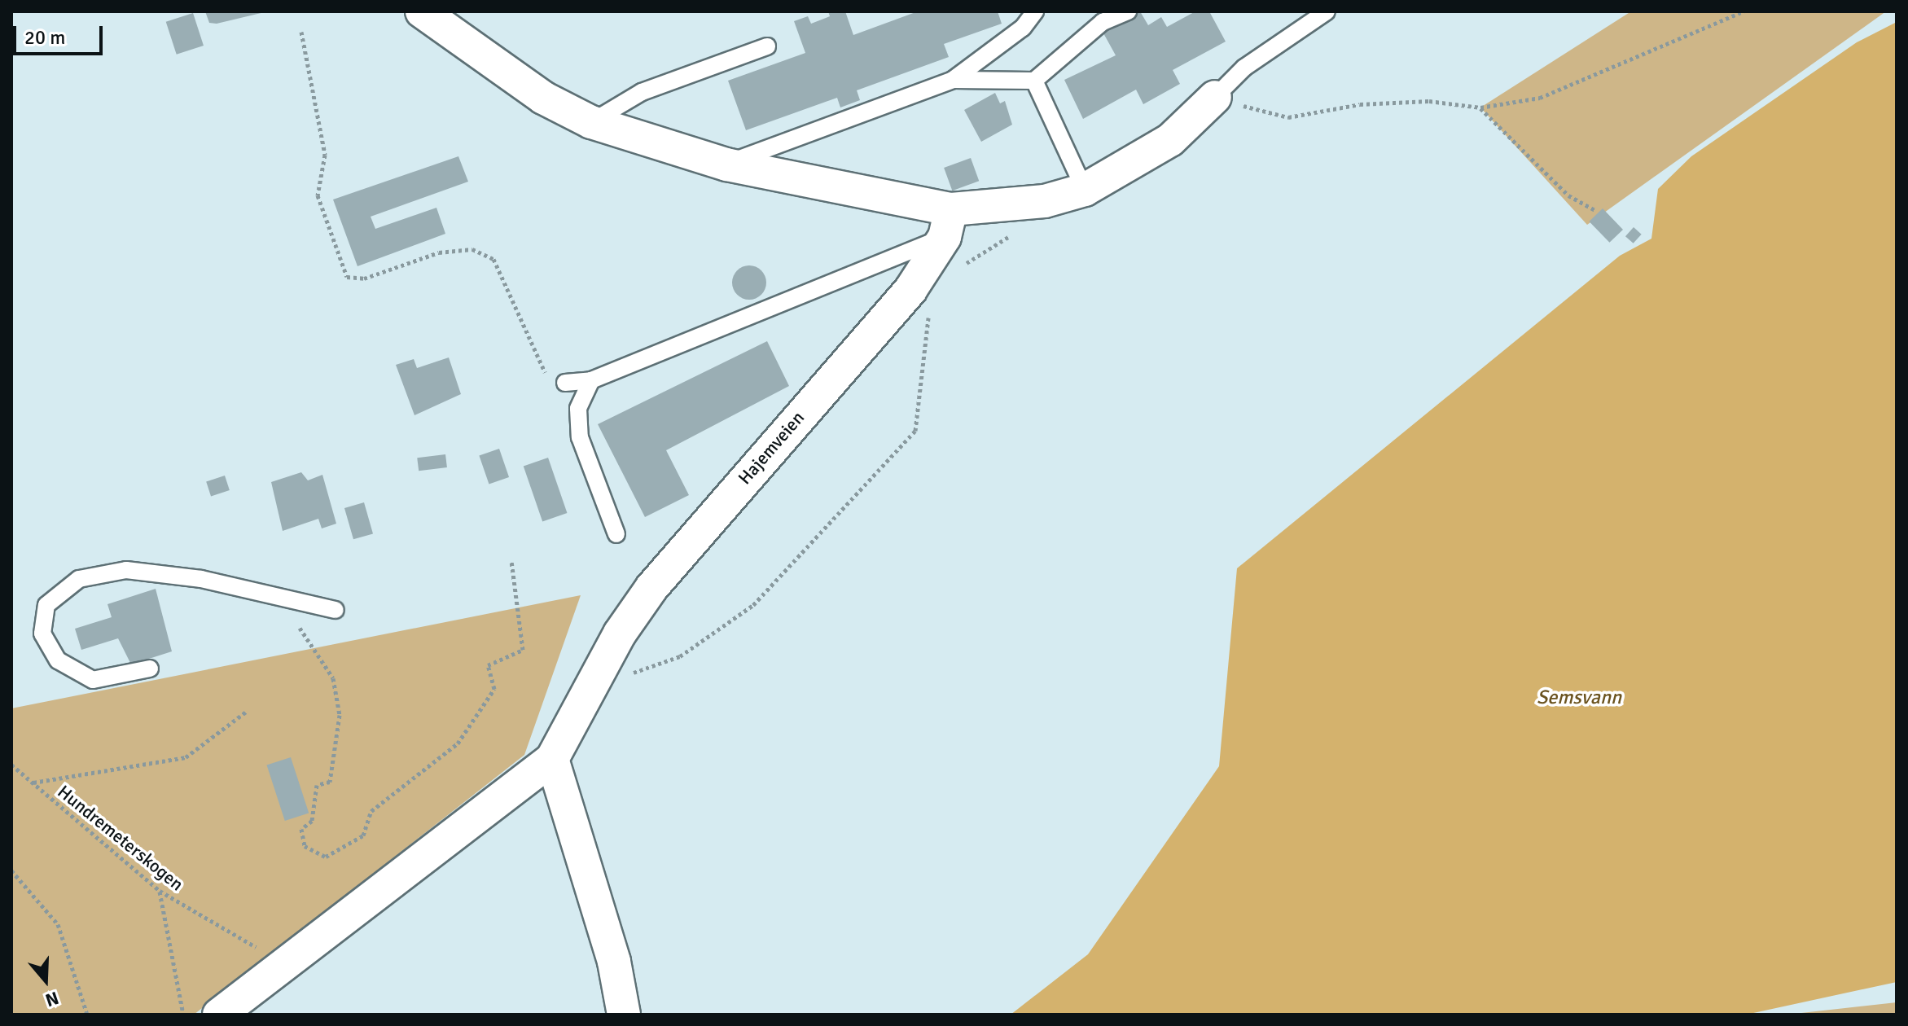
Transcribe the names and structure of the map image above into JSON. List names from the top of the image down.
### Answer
{
  "streets": {
    "street": ["Hajemveien"],
    "path": ["Hundremeterskogen"]
  },
  "water": ["Semsvann"],
  "scale_bar": "20 m",
  "north": "bottom"
}
